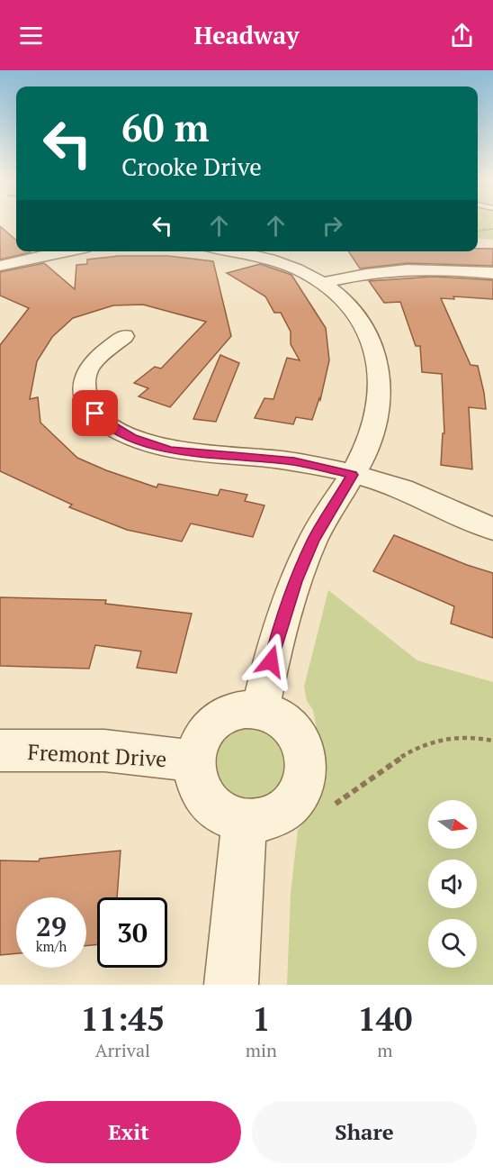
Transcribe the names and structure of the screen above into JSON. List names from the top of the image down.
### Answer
{
  "streets": {
    "street": ["Fremont Drive"]
  },
  "north": "right",
  "page": {
    "header": "Headway",
    "turn": ["60 m", "Crooke Drive"],
    "speed": "29 km/h",
    "limit": "30",
    "eta": [
      "11:45",
      "Arrival",
      "1",
      "min",
      "140",
      "m"
    ],
    "buttons": ["Exit", "Share"]
  }
}
